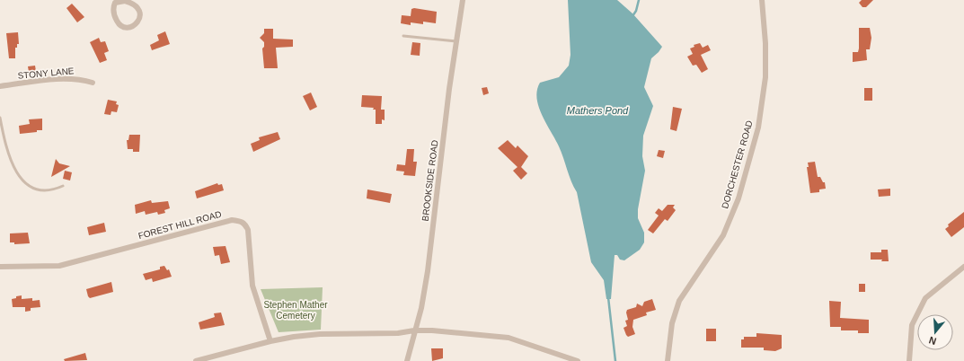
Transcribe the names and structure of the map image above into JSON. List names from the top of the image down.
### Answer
{
  "streets": {
    "street": [
      "STONY LANE",
      "DORCHESTER ROAD",
      "BROOKSIDE ROAD",
      "FOREST HILL ROAD"
    ]
  },
  "water": ["Mathers Pond"],
  "parks": ["Stephen Mather Cemetery"],
  "north": "bottom"
}
